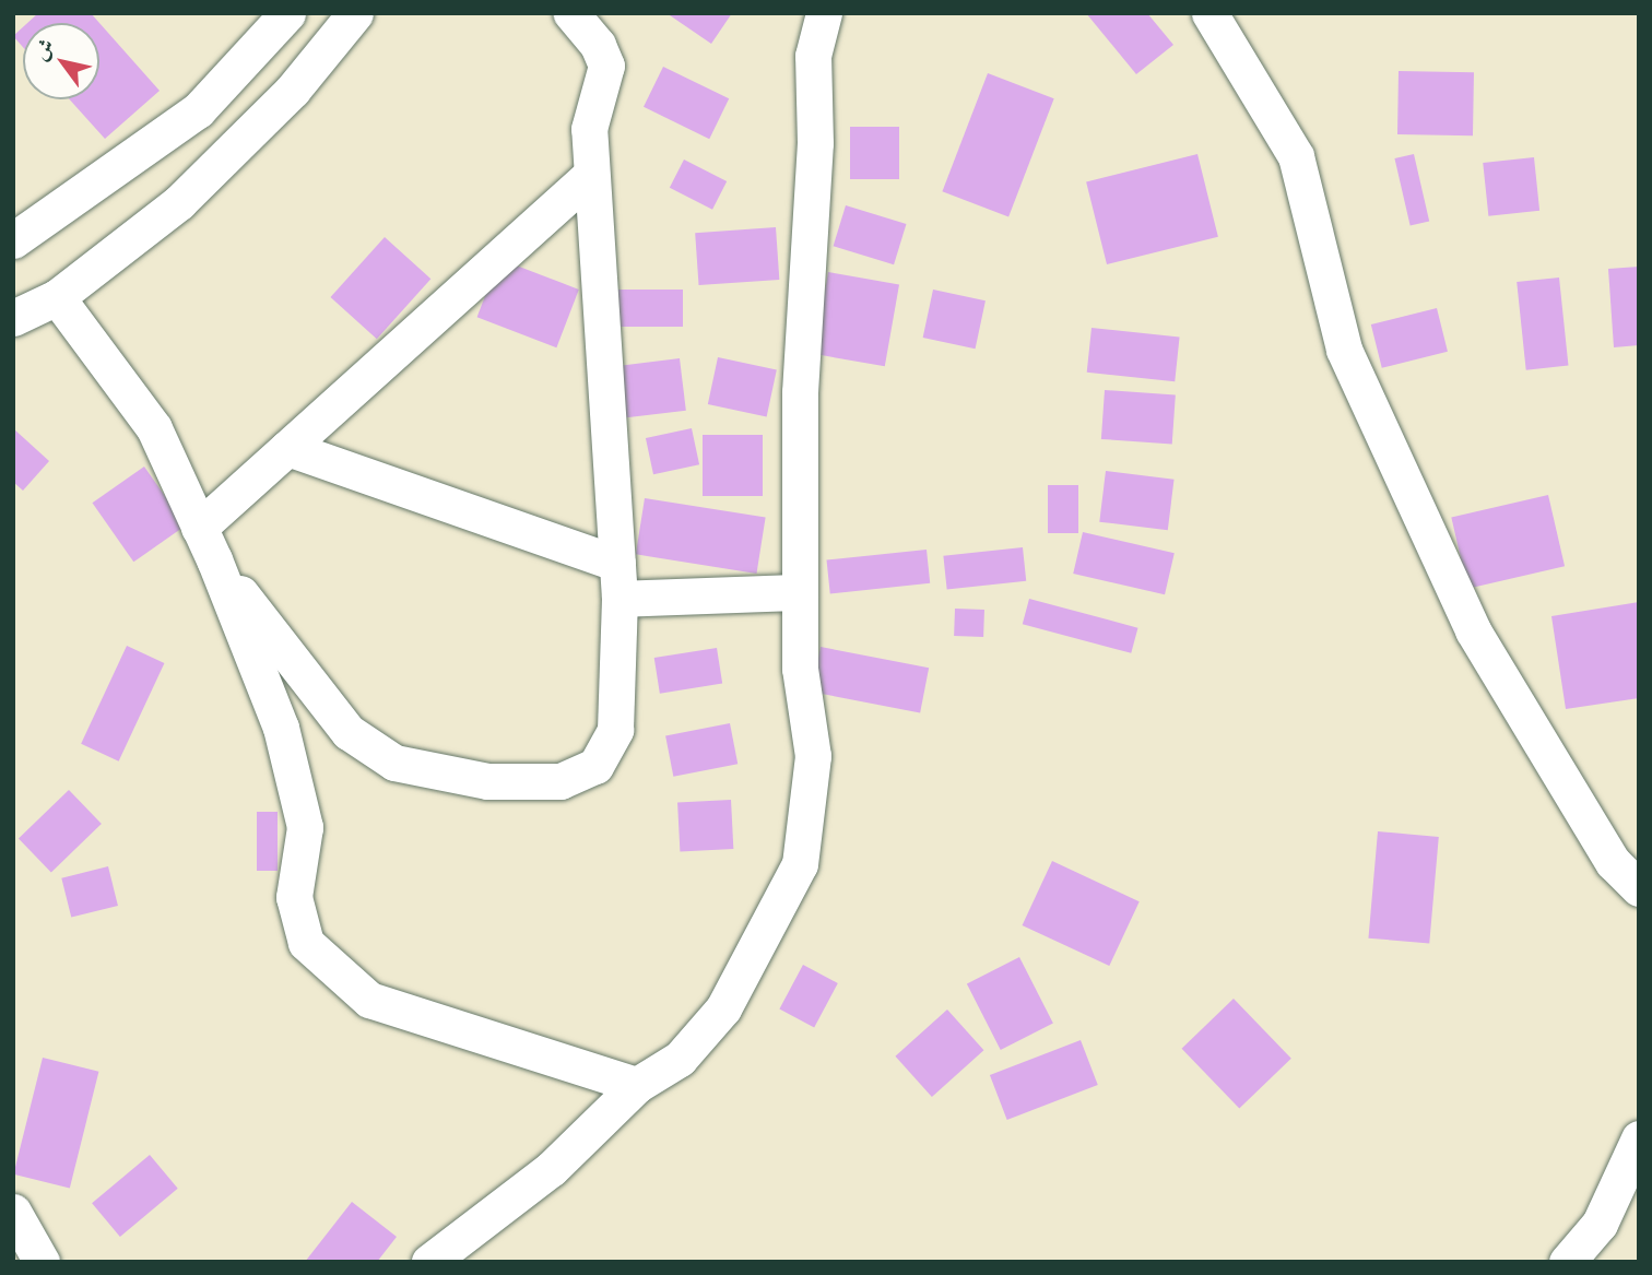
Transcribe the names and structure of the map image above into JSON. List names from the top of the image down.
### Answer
{
  "north": "top left"
}
